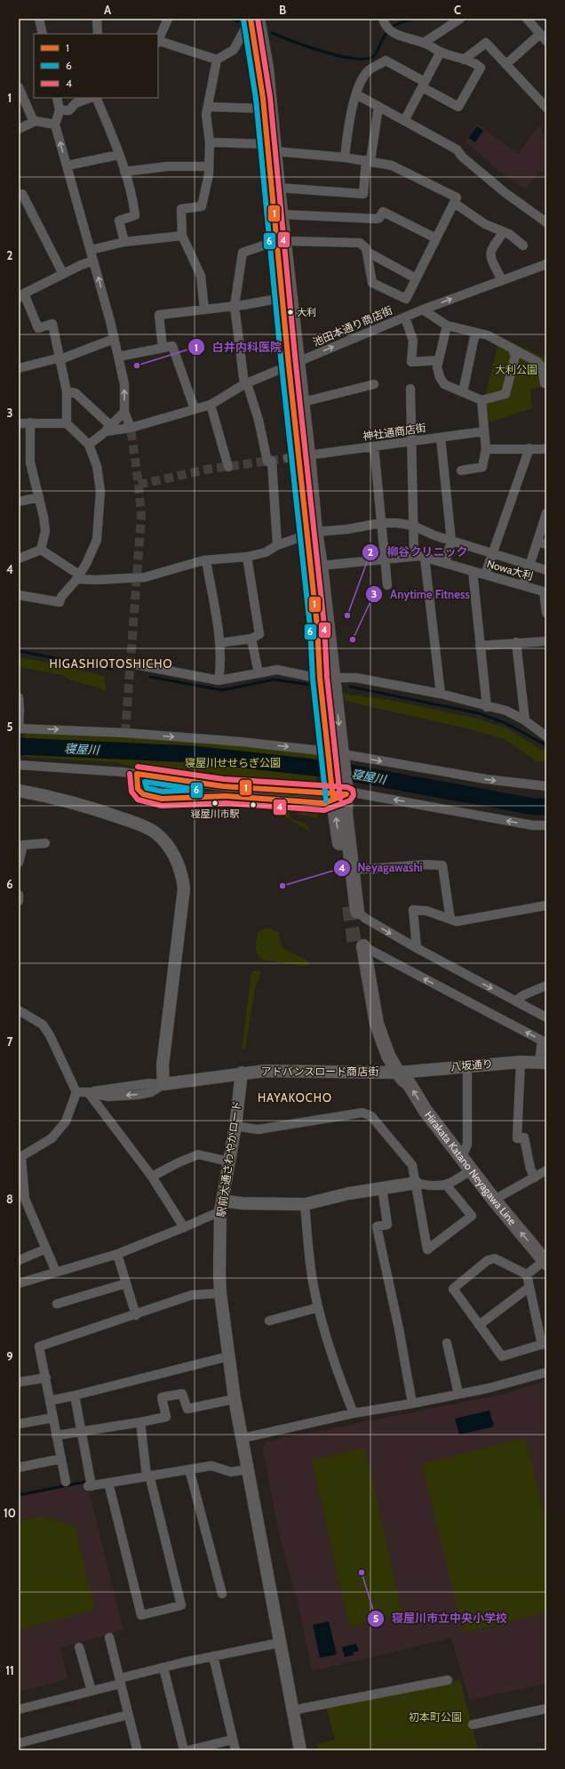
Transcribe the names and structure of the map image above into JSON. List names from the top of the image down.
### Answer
{
  "streets": {
    "main road": ["Hirakata Katano Neyagawa Line"],
    "street": [
      "池田本通り商店街",
      "神社通商店街",
      "Nowa大利",
      "八坂通り",
      "アドバンスロード商店街",
      "駅前大通さわやかロード"
    ]
  },
  "crossings": [
    ["八坂通り", "アドバンスロード商店街"],
    ["八坂通り", "Hirakata Katano Neyagawa Line"],
    ["アドバンスロード商店街", "駅前大通さわやかロード"],
    ["アドバンスロード商店街", "Hirakata Katano Neyagawa Line"]
  ],
  "one_way": ["Hirakata Katano Neyagawa Line"],
  "districts": ["HIGASHIOTOSHICHO", "HAYAKOCHO"],
  "water": ["寝屋川"],
  "parks": ["大利公園", "寝屋川せせらぎ公園", "初本町公園"],
  "places": [
    "大利",
    "白井内科医院",
    "柳谷クリニック",
    "Anytime Fitness",
    "寝屋川市駅",
    "Neyagawashi",
    "寝屋川市立中央小学校"
  ],
  "lines": ["transit line 1", "transit line 4", "transit line 6"],
  "legend": ["1", "6", "4"],
  "grid": {
    "columns": ["A", "B", "C"],
    "rows": [
      "1",
      "2",
      "3",
      "4",
      "5",
      "6",
      "7",
      "8",
      "9",
      "10",
      "11"
    ]
  }
}
